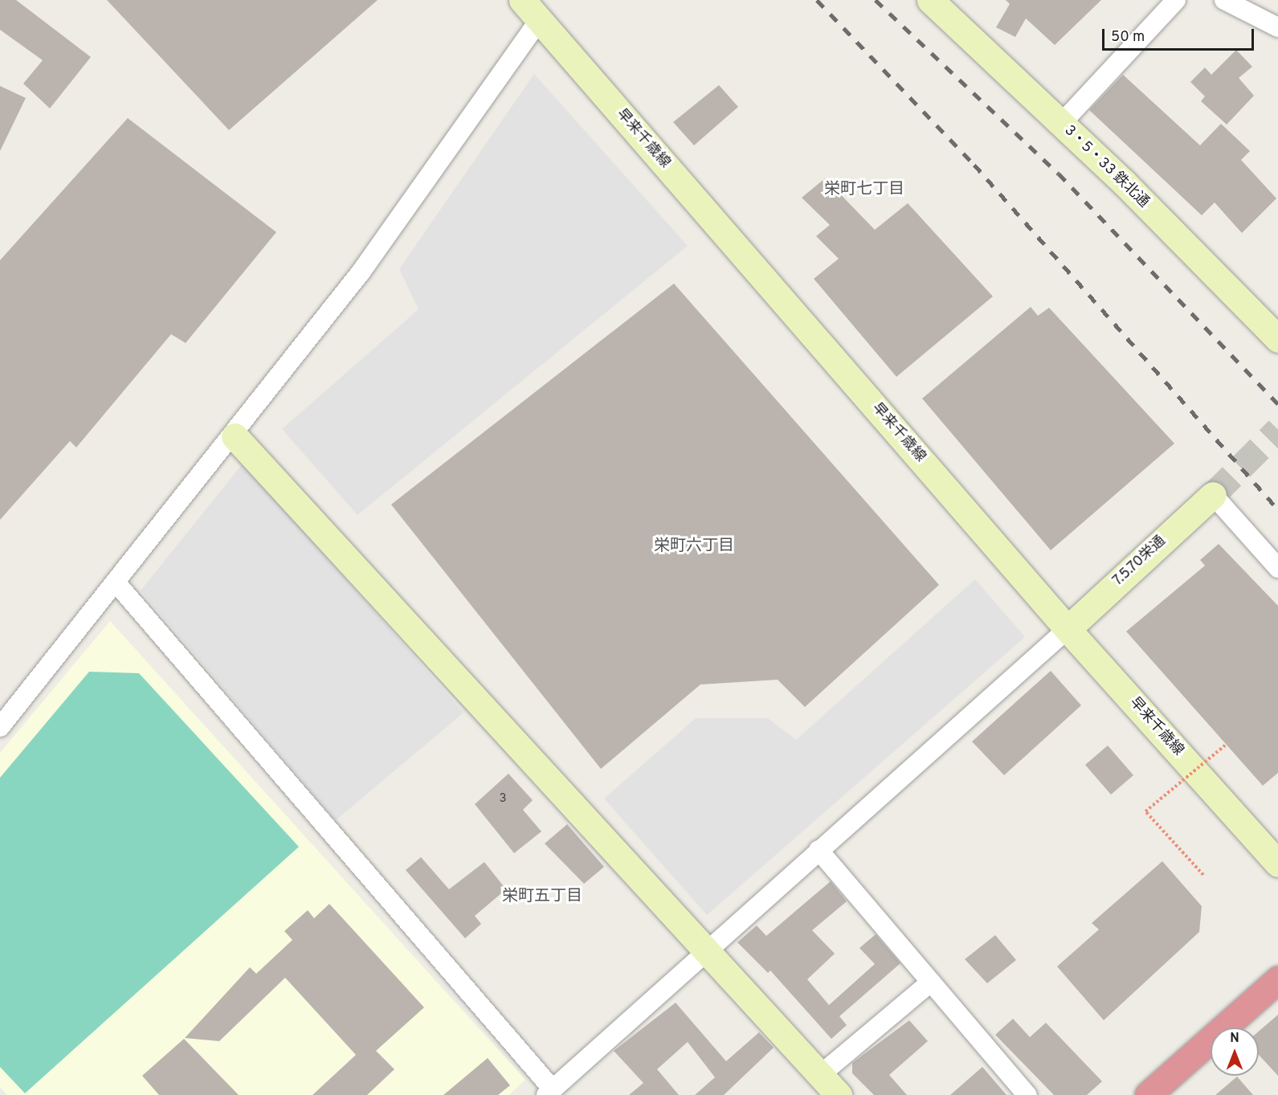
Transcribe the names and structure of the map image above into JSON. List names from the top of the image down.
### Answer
{
  "streets": {
    "street": ["早来千歳線", "3・5・33 鉄北通", "7.5.70栄通"]
  },
  "crossings": [
    ["早来千歳線", "7.5.70栄通"]
  ],
  "districts": ["栄町七丁目", "栄町六丁目", "栄町五丁目"],
  "house_numbers": ["3"],
  "scale_bar": "50 m",
  "north": "top"
}
